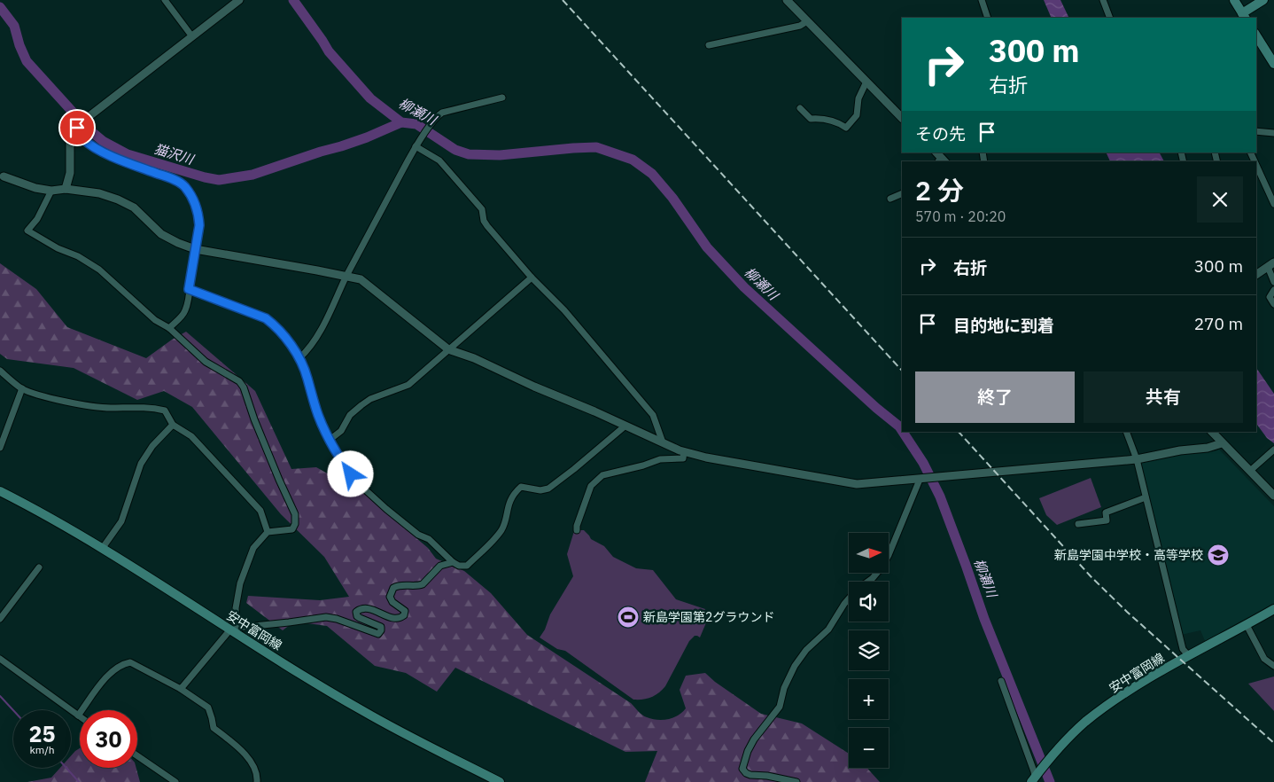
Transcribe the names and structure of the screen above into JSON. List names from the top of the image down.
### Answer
{
  "streets": {
    "main road": ["安中富岡線"]
  },
  "water": ["柳瀬川", "猫沢川"],
  "places": {
    "school or university": ["新島学園中学校・高等学校"],
    "sports": ["新島学園第2グラウンド"]
  },
  "north": "right",
  "page": {
    "turn": ["300 m", "右折"],
    "then": "その先",
    "heading": ["2 分", "570 m · 20:20"],
    "list": [
      {
        "name": "右折",
        "value": "300 m"
      },
      {
        "name": "目的地に到着",
        "value": "270 m"
      }
    ],
    "buttons": ["終了", "共有"],
    "map_buttons": ["+", "−"],
    "speed": "25 km/h",
    "limit": "30"
  }
}
